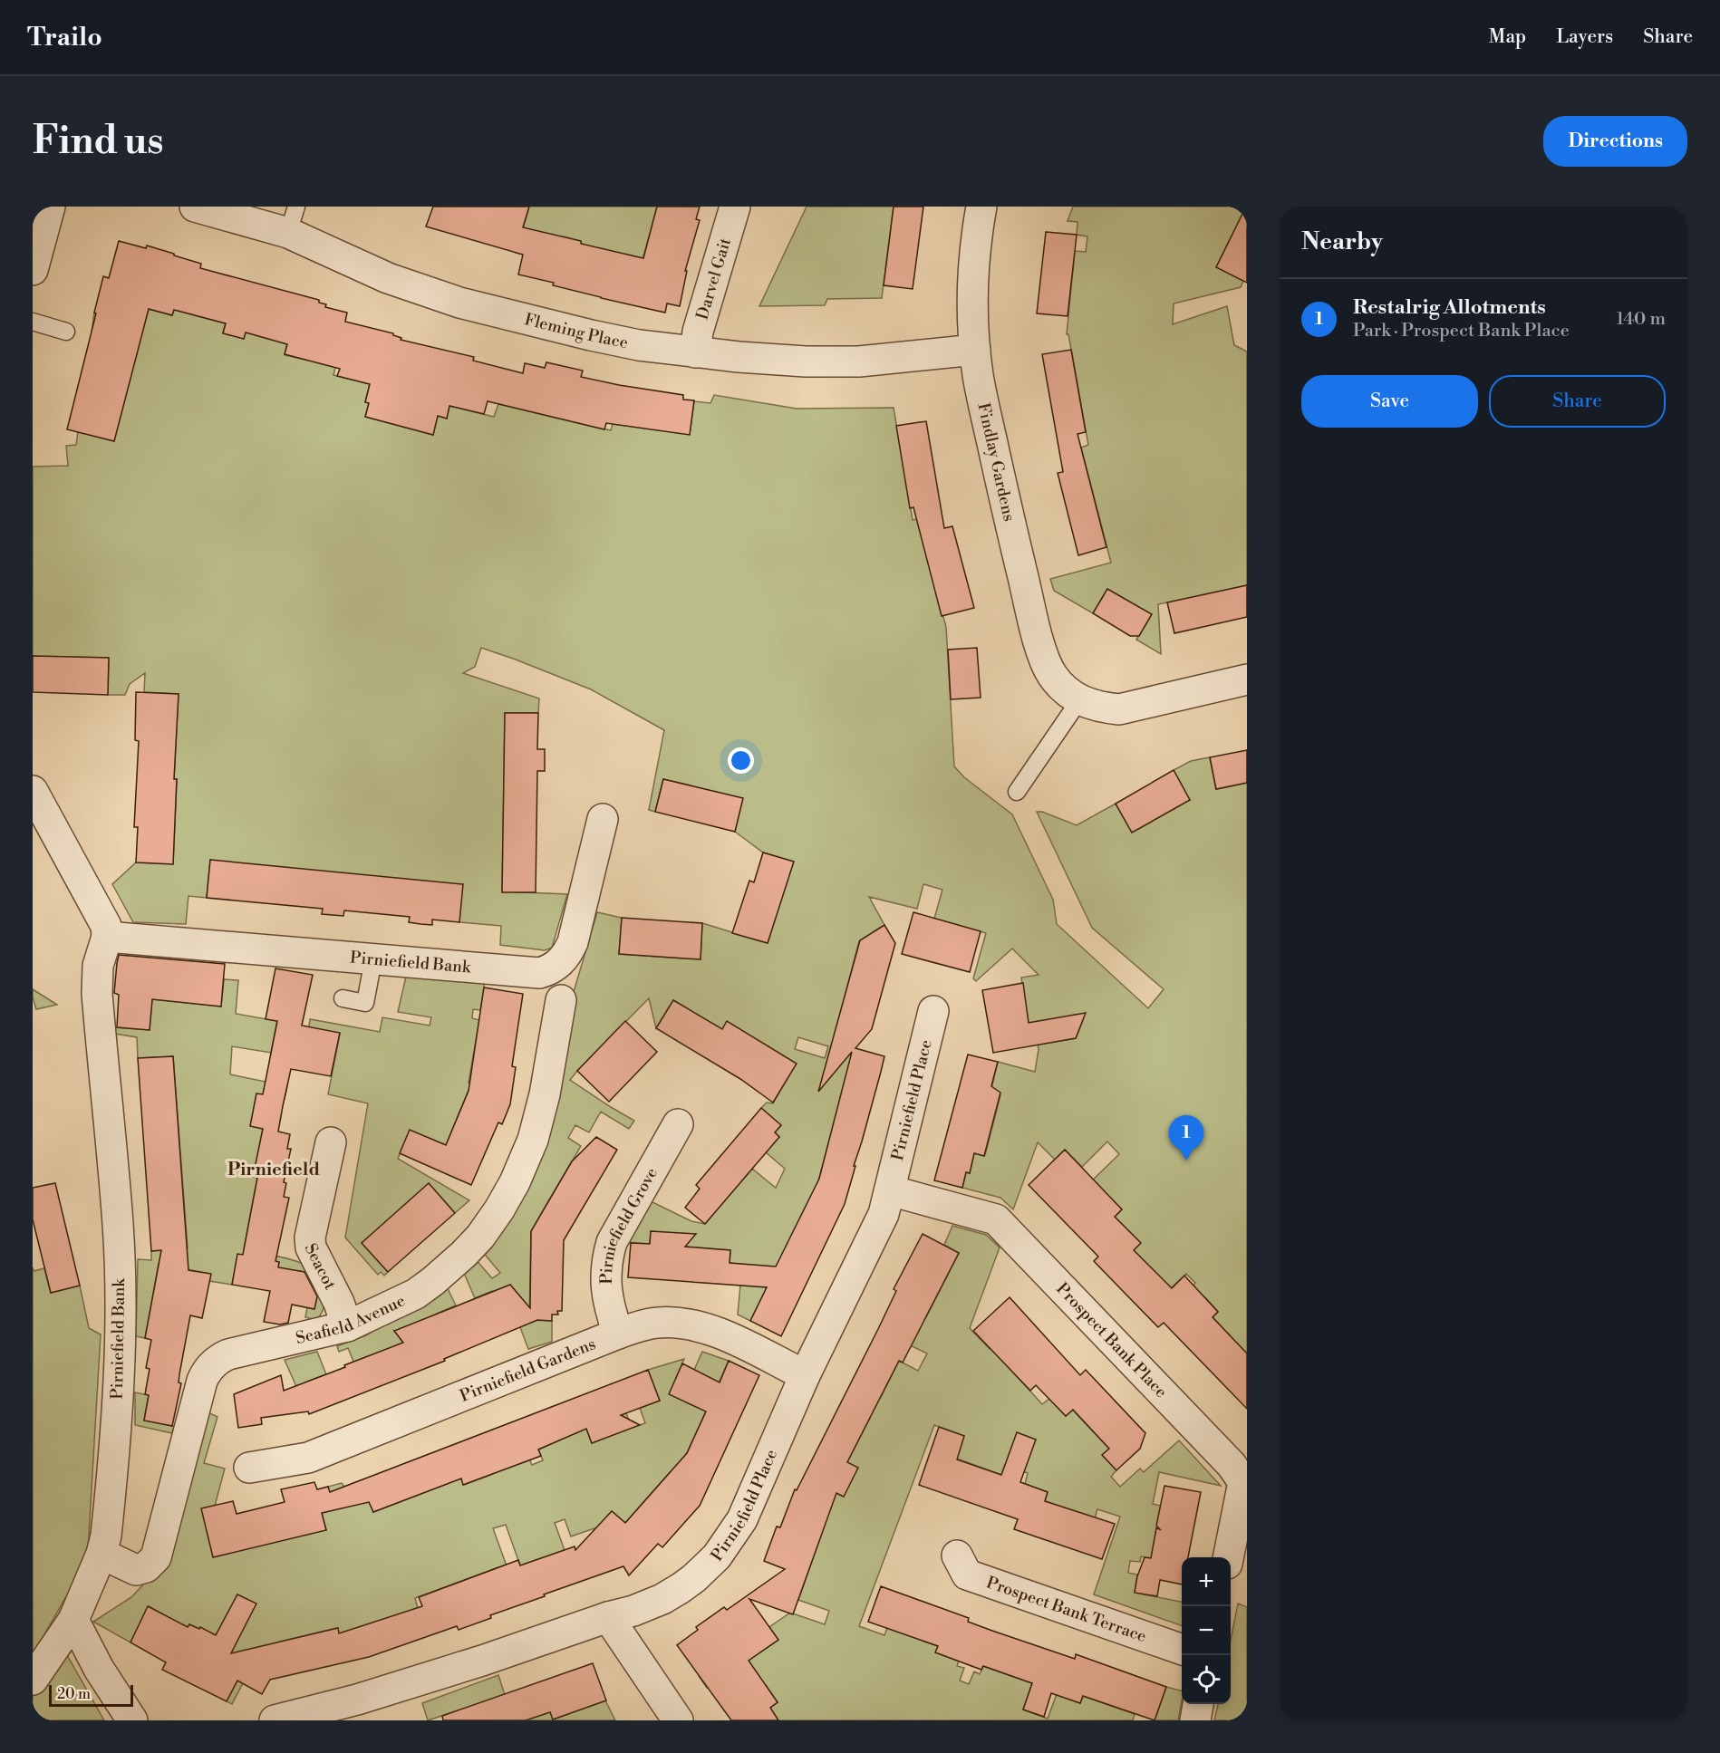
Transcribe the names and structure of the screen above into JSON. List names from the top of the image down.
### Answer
{
  "streets": {
    "street": [
      "Darvel Gait",
      "Fleming Place",
      "Findlay Gardens",
      "Pirniefield Bank",
      "Pirniefield Place",
      "Pirniefield Grove",
      "Seacot",
      "Seafield Avenue",
      "Prospect Bank Place",
      "Pirniefield Gardens",
      "Prospect Bank Terrace"
    ]
  },
  "crossings": [
    ["Darvel Gait", "Fleming Place"],
    ["Fleming Place", "Findlay Gardens"],
    ["Pirniefield Bank", "Seafield Avenue"],
    ["Pirniefield Place", "Prospect Bank Place"],
    ["Pirniefield Place", "Pirniefield Gardens"],
    ["Pirniefield Grove", "Pirniefield Gardens"],
    ["Seacot", "Seafield Avenue"]
  ],
  "districts": ["Pirniefield"],
  "scale_bar": "20 m",
  "page": {
    "header": "Trailo",
    "nav": ["Map", "Layers", "Share"],
    "buttons": [
      "Directions",
      ["Save", "Share"]
    ],
    "title": "Find us",
    "heading": "Nearby",
    "list": [
      {
        "mark": "1",
        "name": "Restalrig Allotments",
        "note": "Park · Prospect Bank Place",
        "value": "140 m"
      }
    ],
    "pins": "1",
    "map_buttons": ["+", "−"],
    "scale": "20 m"
  }
}
